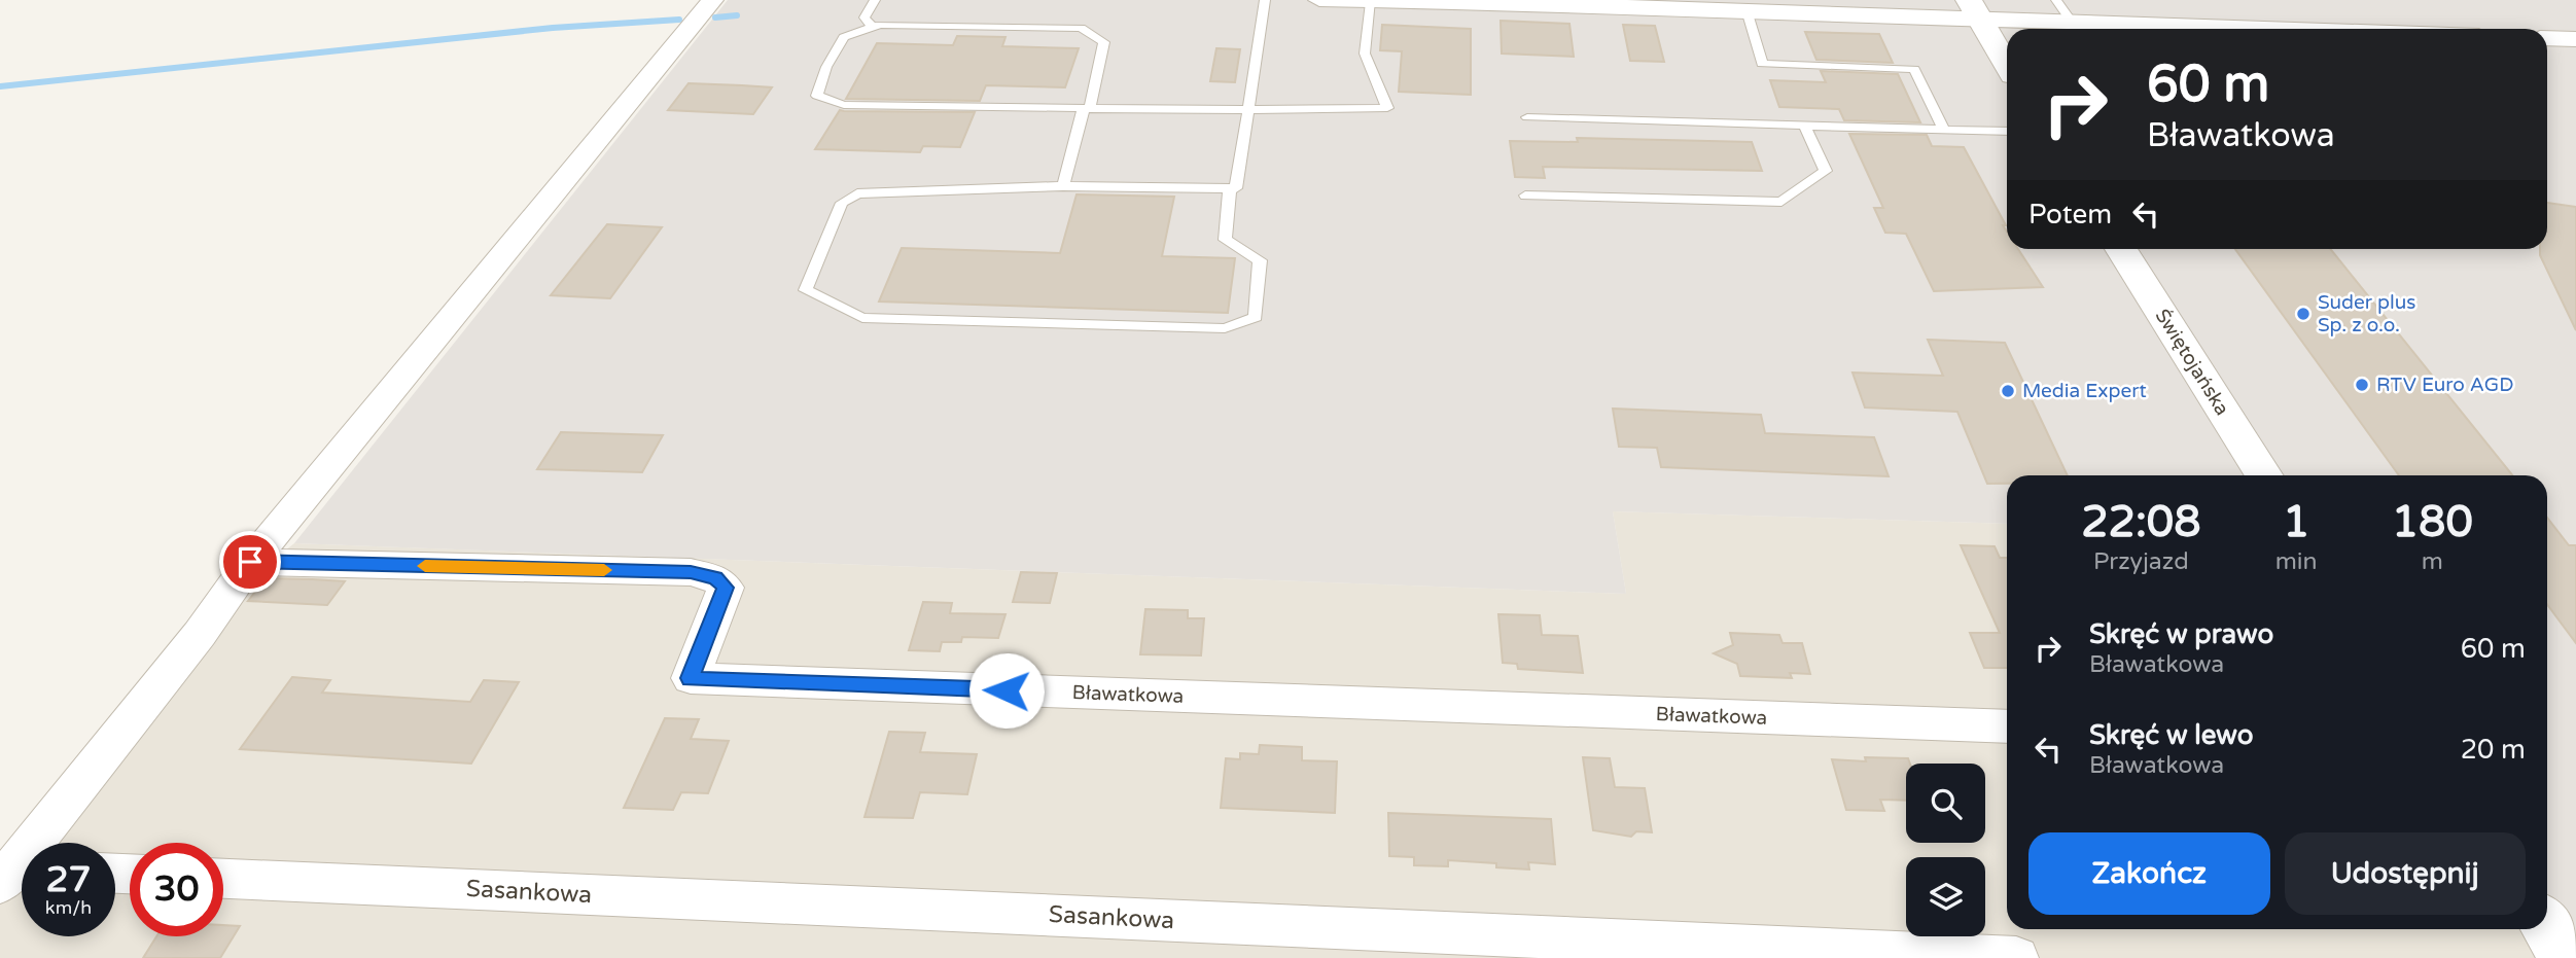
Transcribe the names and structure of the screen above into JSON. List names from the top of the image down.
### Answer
{
  "streets": {
    "street": ["Świętojańska", "Bławatkowa", "Sasankowa"]
  },
  "places": ["Suder plus Sp. z o.o.", "RTV Euro AGD", "Media Expert"],
  "page": {
    "turn": ["60 m", "Bławatkowa"],
    "then": "Potem",
    "eta": [
      "22:08",
      "Przyjazd",
      "1",
      "min",
      "180",
      "m"
    ],
    "list": [
      {
        "name": "Skręć w prawo",
        "note": "Bławatkowa",
        "value": "60 m"
      },
      {
        "name": "Skręć w lewo",
        "note": "Bławatkowa",
        "value": "20 m"
      }
    ],
    "buttons": ["Zakończ", "Udostępnij"],
    "speed": "27 km/h",
    "limit": "30"
  }
}
